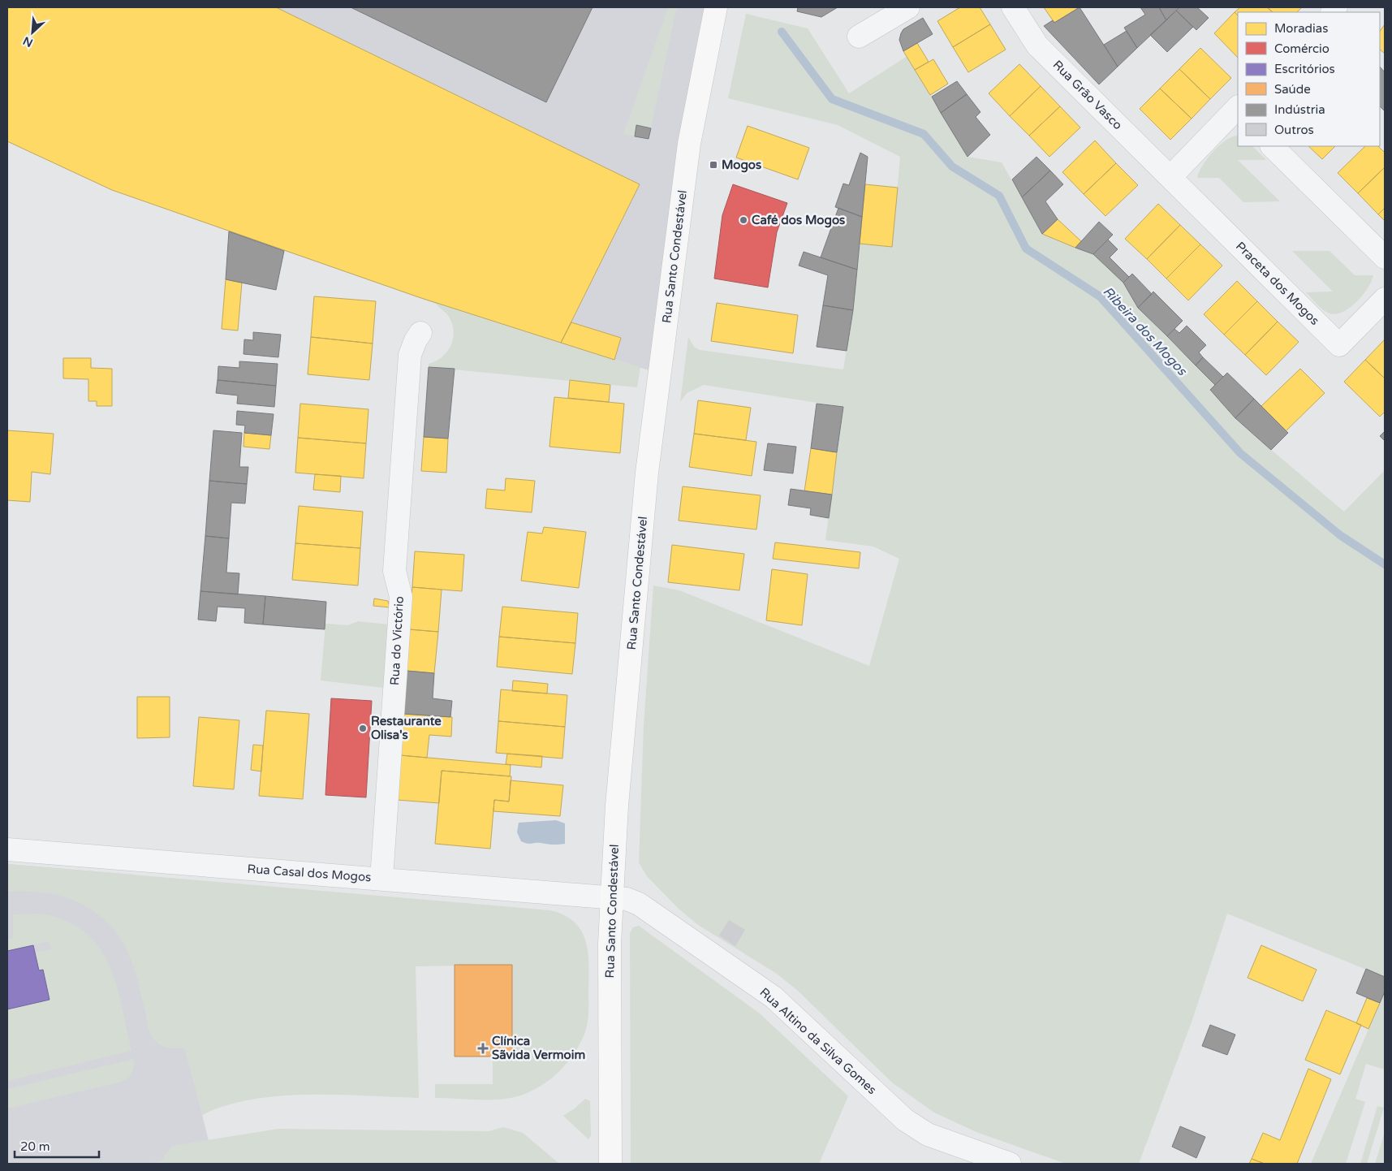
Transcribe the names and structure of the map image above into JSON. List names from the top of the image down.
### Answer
{
  "streets": {
    "street": [
      "Rua Grão Vasco",
      "Rua Santo Condestável",
      "Praceta dos Mogos",
      "Rua do Victório",
      "Rua Casal dos Mogos",
      "Rua Altino da Silva Gomes"
    ]
  },
  "crossings": [
    ["Rua Grão Vasco", "Praceta dos Mogos"],
    ["Rua Santo Condestável", "Rua Casal dos Mogos"],
    ["Rua Santo Condestável", "Rua Altino da Silva Gomes"],
    ["Rua do Victório", "Rua Casal dos Mogos"],
    ["Rua Casal dos Mogos", "Rua Altino da Silva Gomes"]
  ],
  "water": ["Ribeira dos Mogos"],
  "places": {
    "transit": ["Mogos"],
    "other": ["Café dos Mogos", "Restaurante Olisa's"],
    "health": ["Clínica Sãvida Vermoim"]
  },
  "legend": [
    "Moradias",
    "Comércio",
    "Escritórios",
    "Saúde",
    "Indústria",
    "Outros"
  ],
  "scale_bar": "20 m",
  "north": "bottom left"
}
